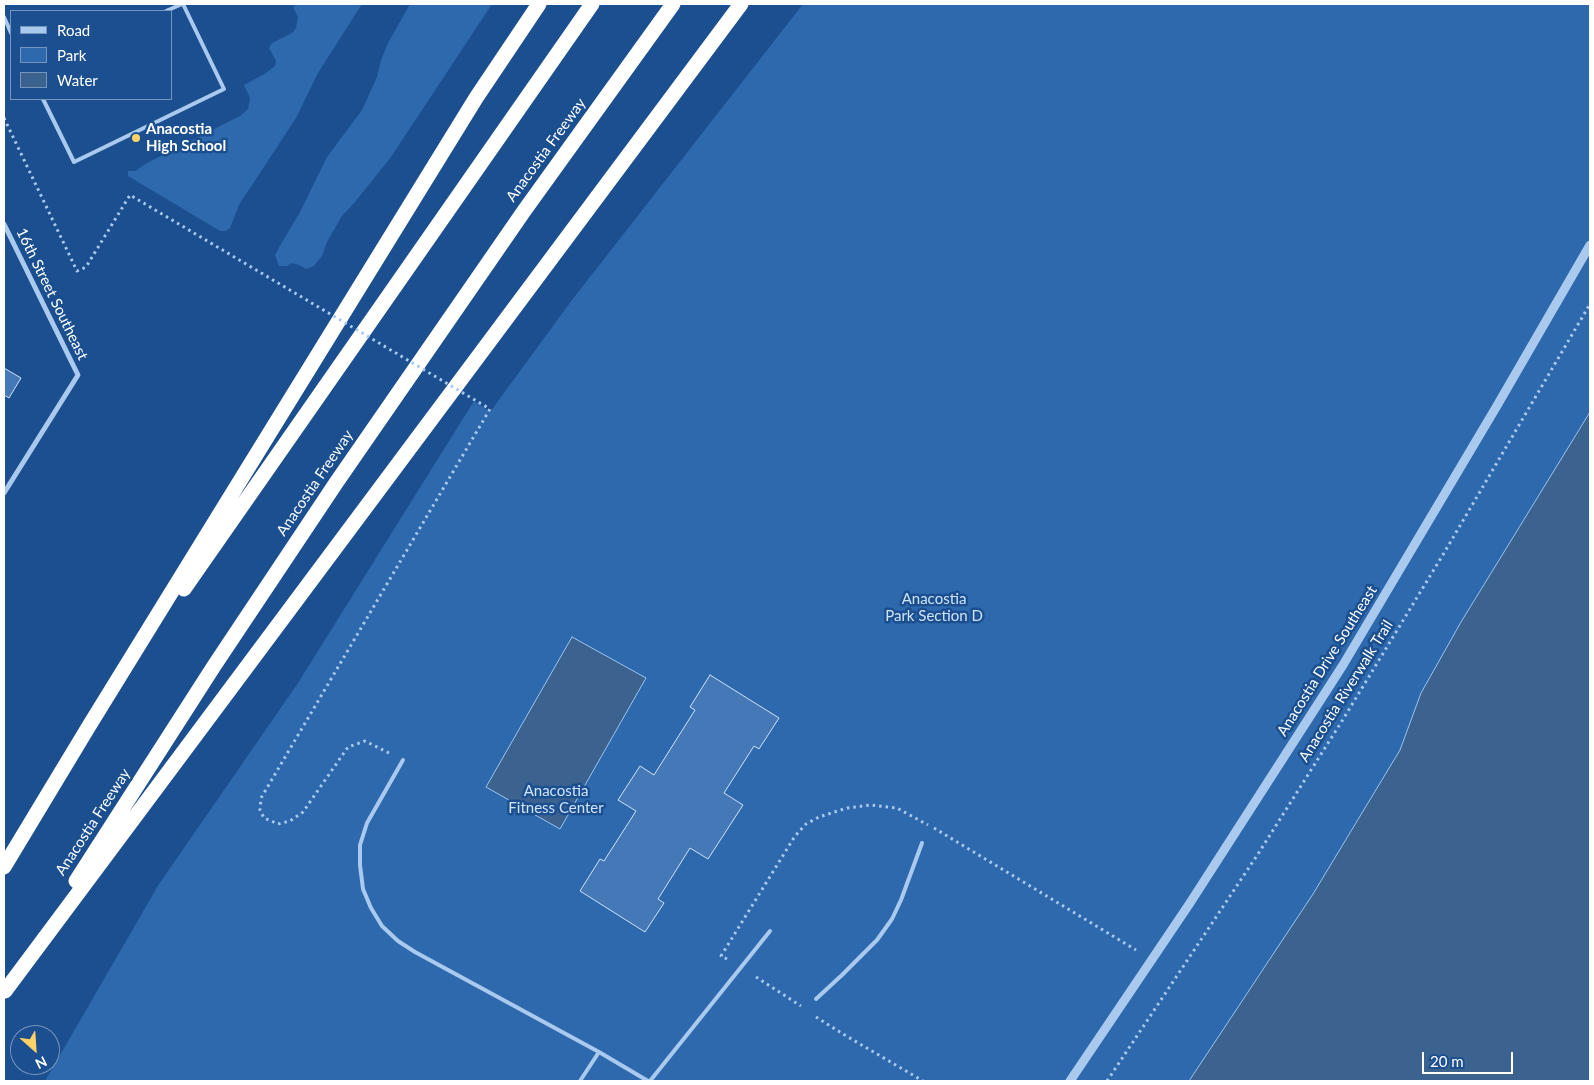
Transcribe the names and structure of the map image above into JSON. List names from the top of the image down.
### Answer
{
  "streets": {
    "highway": ["Anacostia Freeway"],
    "street": ["16th Street Southeast", "Anacostia Drive Southeast"],
    "path": ["Anacostia Riverwalk Trail"]
  },
  "parks": ["Anacostia Park Section D", "Anacostia Fitness Center"],
  "places": ["Anacostia High School"],
  "legend": ["Road", "Park", "Water"],
  "scale_bar": "20 m",
  "north": "bottom right"
}
